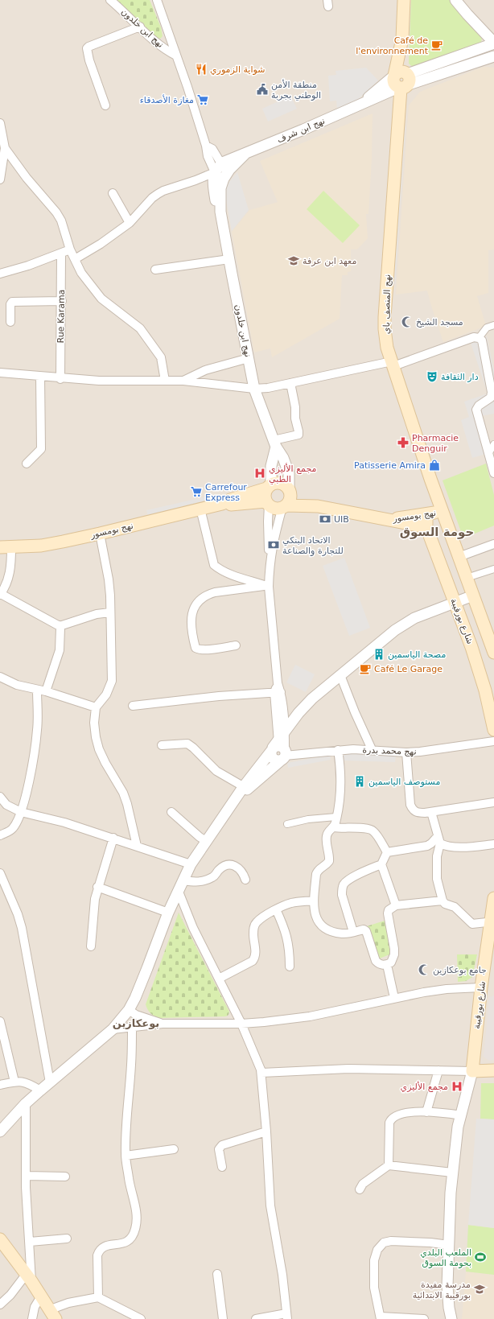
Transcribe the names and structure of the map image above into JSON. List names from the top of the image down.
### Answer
{
  "streets": {
    "main road": ["نهج المنصف باي", "نهج بومسور", "شارع بورقيبة"],
    "street": [
      "نهج ابن خلدون",
      "نهج ابن شرف",
      "Rue Karama",
      "نهج محمد بدرة"
    ]
  },
  "crossings": [
    ["نهج ابن خلدون", "نهج ابن شرف"],
    ["نهج ابن خلدون", "نهج بومسور"],
    ["نهج ابن شرف", "نهج المنصف باي"],
    ["نهج المنصف باي", "نهج بومسور"],
    ["نهج بومسور", "شارع بورقيبة"]
  ],
  "districts": ["حومة السوق", "بوعكازين"],
  "places": {
    "cafe": ["Café de l'environnement", "Café Le Garage"],
    "restaurant": ["شواية الزموري"],
    "public building": ["منطقة الأمن الوطني بجربة"],
    "supermarket": ["مغازة الأصدقاء", "Carrefour Express"],
    "school or university": ["معهد ابن عرفة", "مدرسة مفيدة بورقيبة الابتدائية"],
    "mosque": ["مسجد الشيخ", "جامع بوعكازين"],
    "theatre": ["دار الثقافة"],
    "pharmacy": ["Pharmacie Denguir"],
    "shop": ["Patisserie Amira"],
    "hospital": ["مجمع الأليزي الطبي", "مجمع الأليزي"],
    "bank": ["UIB", "الاتحاد البنكي للتجارة والصناعة"],
    "building": ["مصحة الياسمين", "مستوصف الياسمين"],
    "sports": ["الملعب البلدي بحومة السوق"]
  }
}
